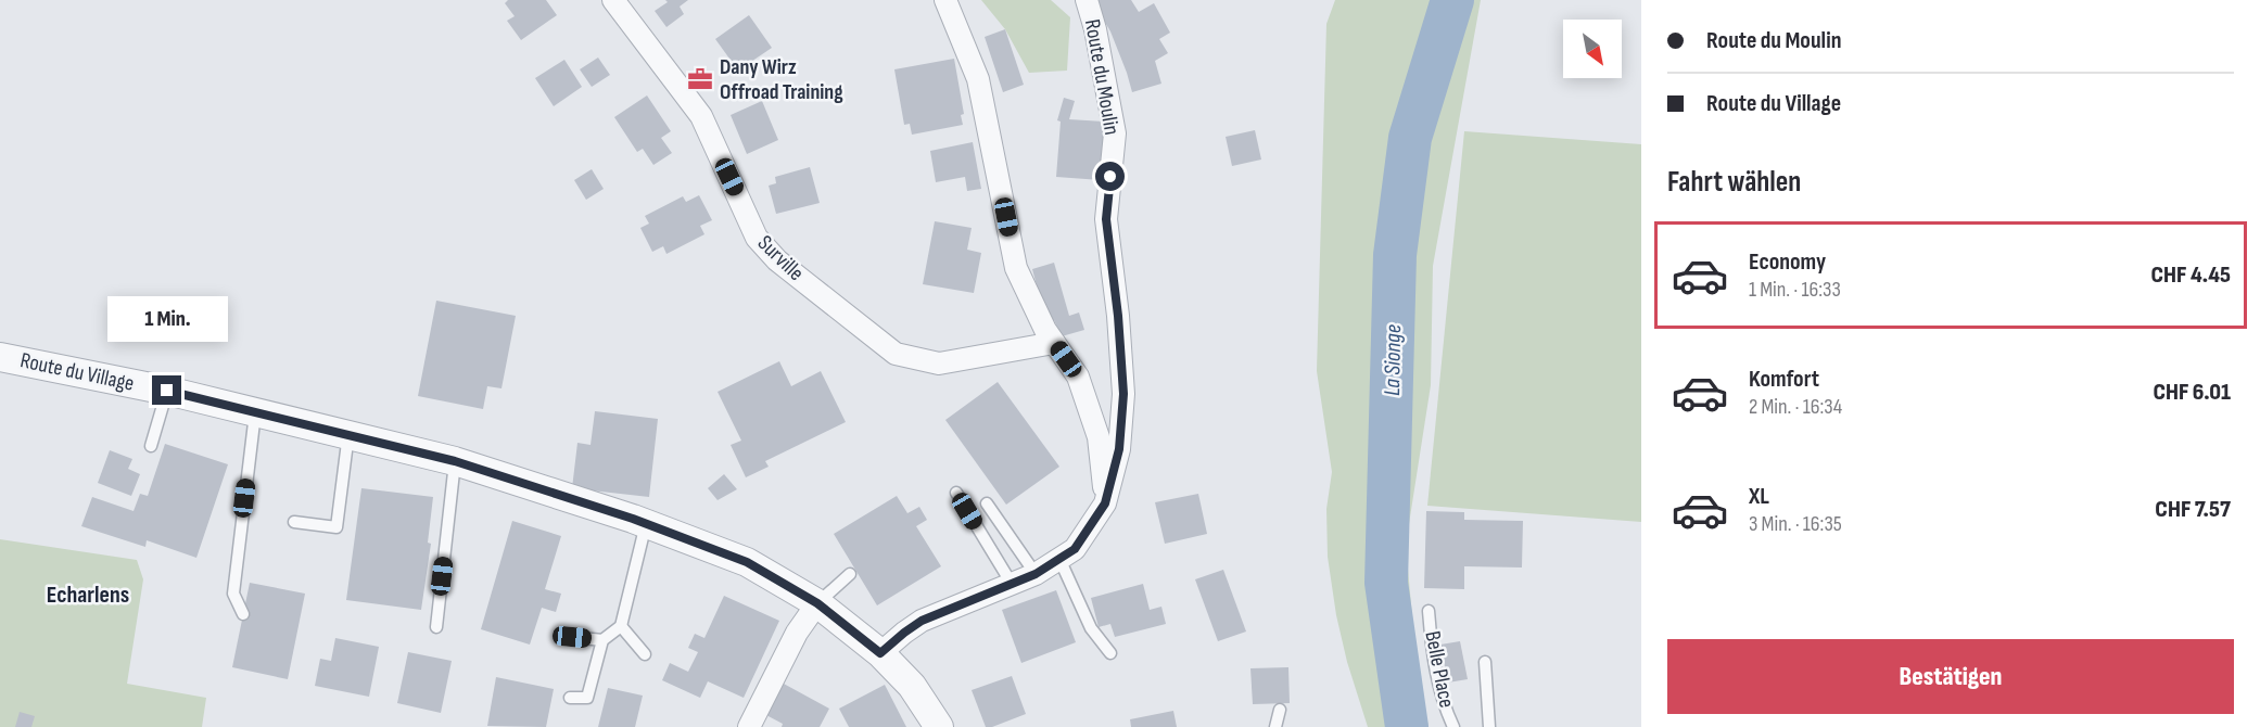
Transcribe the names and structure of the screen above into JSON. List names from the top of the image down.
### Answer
{
  "streets": {
    "street": ["Route du Moulin", "Surville", "Route du Village"],
    "lane": ["Belle Place"]
  },
  "districts": ["Echarlens"],
  "water": ["La Sionge"],
  "places": {
    "office": ["Dany Wirz Offroad Training"]
  },
  "north": "bottom right",
  "page": {
    "banner": ["Route du Moulin", "Route du Village"],
    "heading": "Fahrt wählen",
    "list": [
      {
        "name": "Economy",
        "note": "1 Min. · 16:33",
        "value": "CHF 4.45"
      },
      {
        "name": "Komfort",
        "note": "2 Min. · 16:34",
        "value": "CHF 6.01"
      },
      {
        "name": "XL",
        "note": "3 Min. · 16:35",
        "value": "CHF 7.57"
      }
    ],
    "bubble": "1 Min.",
    "buttons": "Bestätigen"
  }
}
